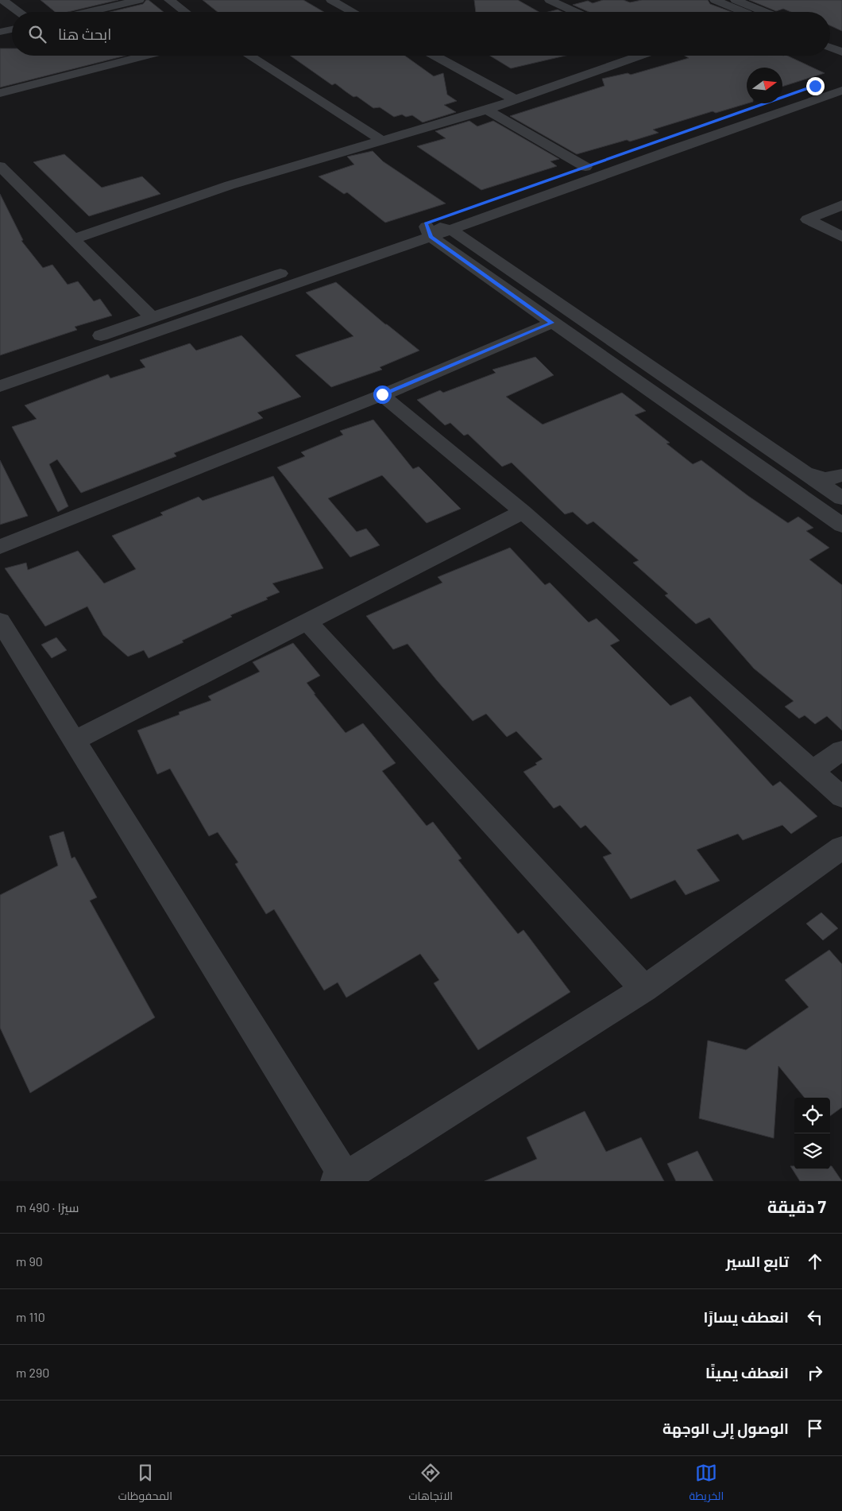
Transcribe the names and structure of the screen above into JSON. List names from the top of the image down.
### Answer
{
  "north": "right",
  "page": {
    "search": "ابحث هنا",
    "heading": ["7 دقيقة", "سيرًا · 490 m"],
    "list": [
      ["تابع السير", "90 m"],
      ["انعطف يسارًا", "110 m"],
      ["انعطف يمينًا", "290 m"],
      "الوصول إلى الوجهة"
    ],
    "nav": ["الخريطة", "الاتجاهات", "المحفوظات"]
  }
}
